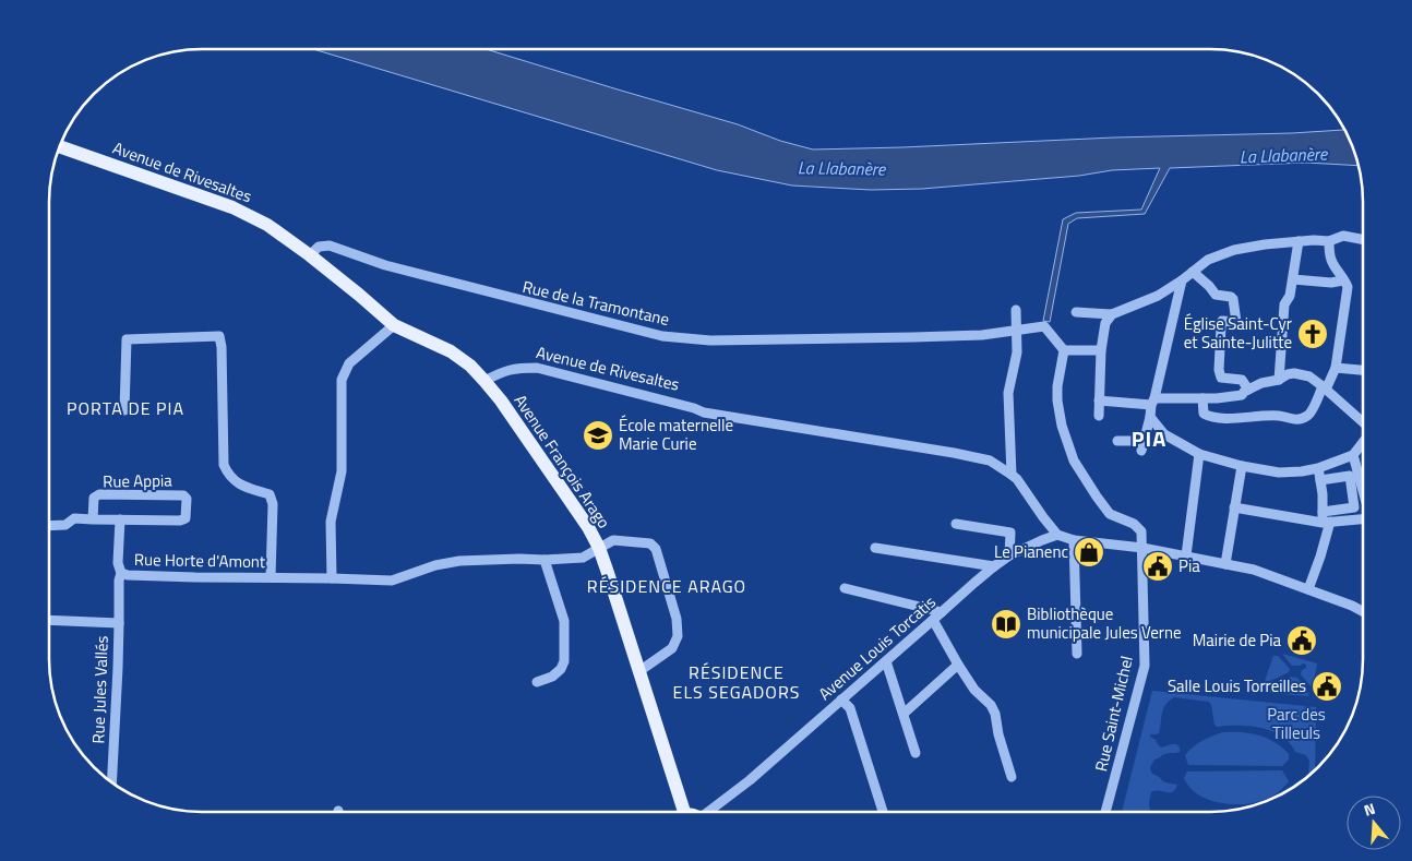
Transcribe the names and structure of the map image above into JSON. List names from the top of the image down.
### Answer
{
  "streets": {
    "main road": ["Avenue de Rivesaltes", "Avenue François Arago"],
    "street": [
      "Rue de la Tramontane",
      "Rue Appia",
      "Rue Horte d'Amont",
      "Avenue Louis Torcatis",
      "Rue Jules Vallés",
      "Rue Saint-Michel"
    ]
  },
  "crossings": [
    ["Avenue de Rivesaltes", "Rue de la Tramontane"],
    ["Avenue de Rivesaltes", "Avenue François Arago"],
    ["Rue de la Tramontane", "Rue Saint-Michel"],
    ["Avenue François Arago", "Rue Horte d'Amont"],
    ["Rue Appia", "Rue Horte d'Amont"],
    ["Rue Horte d'Amont", "Rue Jules Vallés"]
  ],
  "districts": [
    "PORTA DE PIA",
    "PIA",
    "RÉSIDENCE ARAGO",
    "RÉSIDENCE ELS SEGADORS"
  ],
  "water": ["La Llabanère"],
  "parks": ["Parc des Tilleuls"],
  "places": {
    "church": ["Église Saint-Cyr et Sainte-Julitte"],
    "school or university": ["École maternelle Marie Curie"],
    "shop": ["Le Pianenc"],
    "public building": ["Pia", "Mairie de Pia", "Salle Louis Torreilles"],
    "library": ["Bibliothèque municipale Jules Verne"]
  },
  "north": "top"
}
